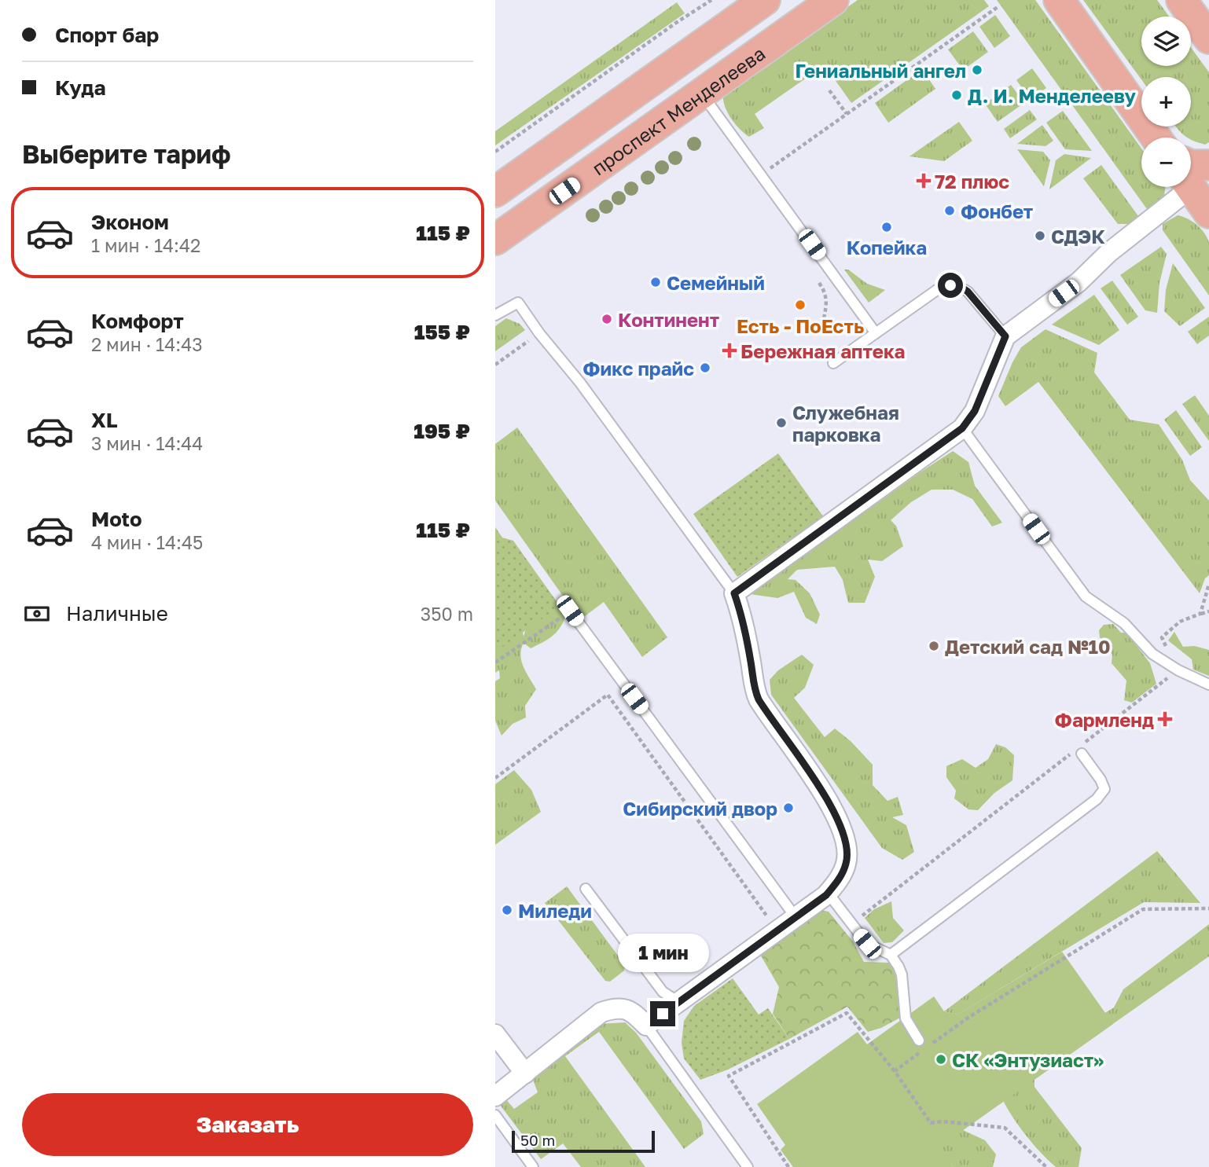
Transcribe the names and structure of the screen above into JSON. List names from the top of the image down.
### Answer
{
  "streets": {
    "main road": ["проспект Менделеева"]
  },
  "places": {
    "other": [
      "Гениальный ангел",
      "Д. И. Менделееву",
      "Фонбет",
      "Копейка",
      "СДЭК",
      "Семейный",
      "Есть - ПоЕсть",
      "Континент",
      "Фикс прайс",
      "Служебная парковка",
      "Детский сад №10",
      "Сибирский двор",
      "Миледи",
      "СК «Энтузиаст»"
    ],
    "health": ["72 плюс", "Бережная аптека", "Фармленд"]
  },
  "scale_bar": "50 m",
  "page": {
    "banner": ["Спорт бар", "Куда"],
    "map_buttons": ["+", "−"],
    "heading": "Выберите тариф",
    "list": [
      {
        "name": "Эконом",
        "note": "1 мин · 14:42",
        "value": "115 ₽"
      },
      {
        "name": "Комфорт",
        "note": "2 мин · 14:43",
        "value": "155 ₽"
      },
      {
        "name": "XL",
        "note": "3 мин · 14:44",
        "value": "195 ₽"
      },
      {
        "name": "Moto",
        "note": "4 мин · 14:45",
        "value": "115 ₽"
      }
    ],
    "pay": ["Наличные", "350 m"],
    "bubble": "1 мин",
    "buttons": "Заказать",
    "scale": "50 m"
  }
}
